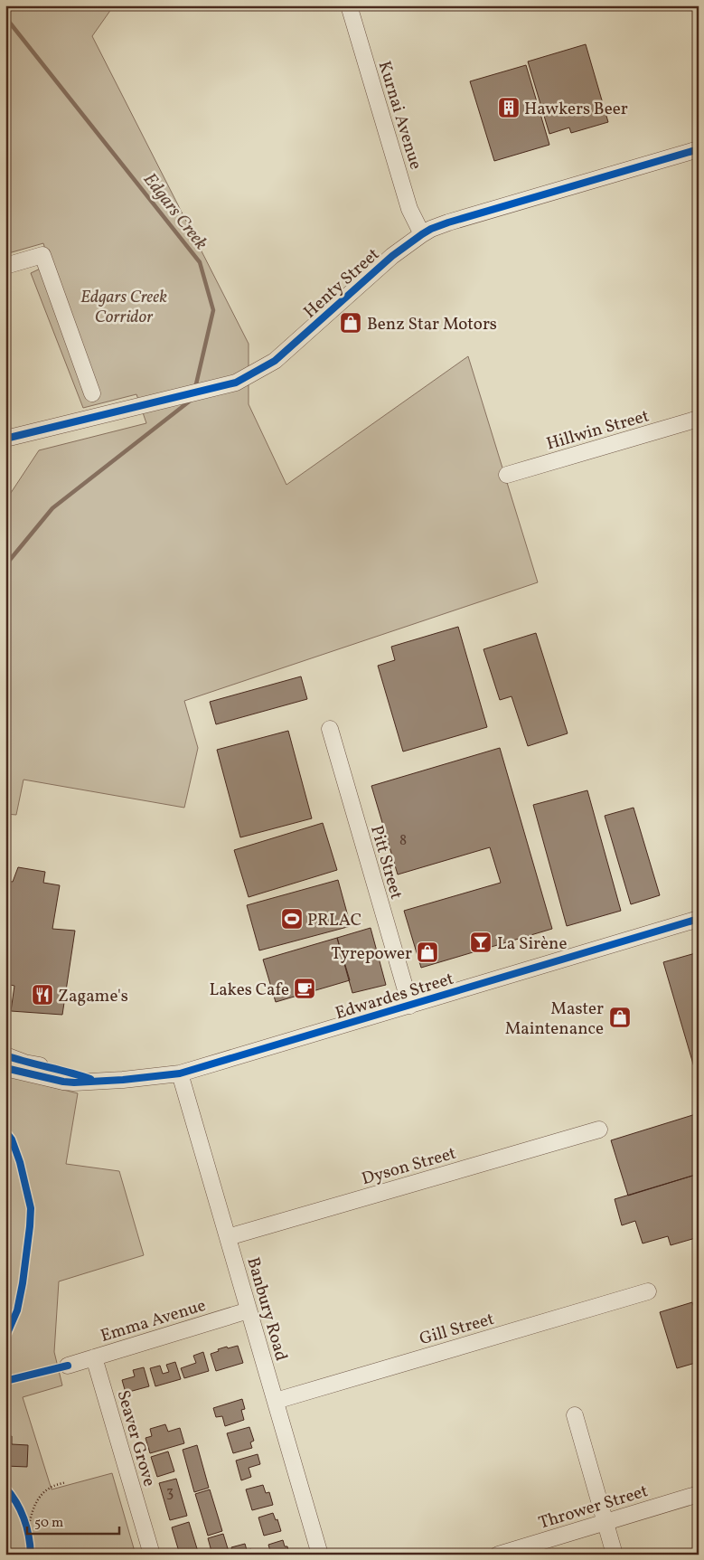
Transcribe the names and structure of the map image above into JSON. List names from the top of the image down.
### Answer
{
  "streets": {
    "street": [
      "Kurnai Avenue",
      "Henty Street",
      "Hillwin Street",
      "Pitt Street",
      "Edwardes Street",
      "Dyson Street",
      "Banbury Road",
      "Emma Avenue",
      "Gill Street",
      "Seaver Grove",
      "Thrower Street"
    ]
  },
  "crossings": [
    ["Kurnai Avenue", "Henty Street"],
    ["Pitt Street", "Edwardes Street"],
    ["Edwardes Street", "Banbury Road"],
    ["Dyson Street", "Banbury Road"],
    ["Banbury Road", "Emma Avenue"],
    ["Banbury Road", "Gill Street"],
    ["Emma Avenue", "Seaver Grove"]
  ],
  "water": ["Edgars Creek"],
  "parks": ["Edgars Creek Corridor"],
  "places": {
    "building": ["Hawkers Beer"],
    "shop": ["Benz Star Motors", "Tyrepower", "Master Maintenance"],
    "sports": ["PRLAC"],
    "bar": ["La Sirène"],
    "cafe": ["Lakes Cafe"],
    "restaurant": ["Zagame's"]
  },
  "house_numbers": ["8", "3"],
  "scale_bar": "50 m"
}
